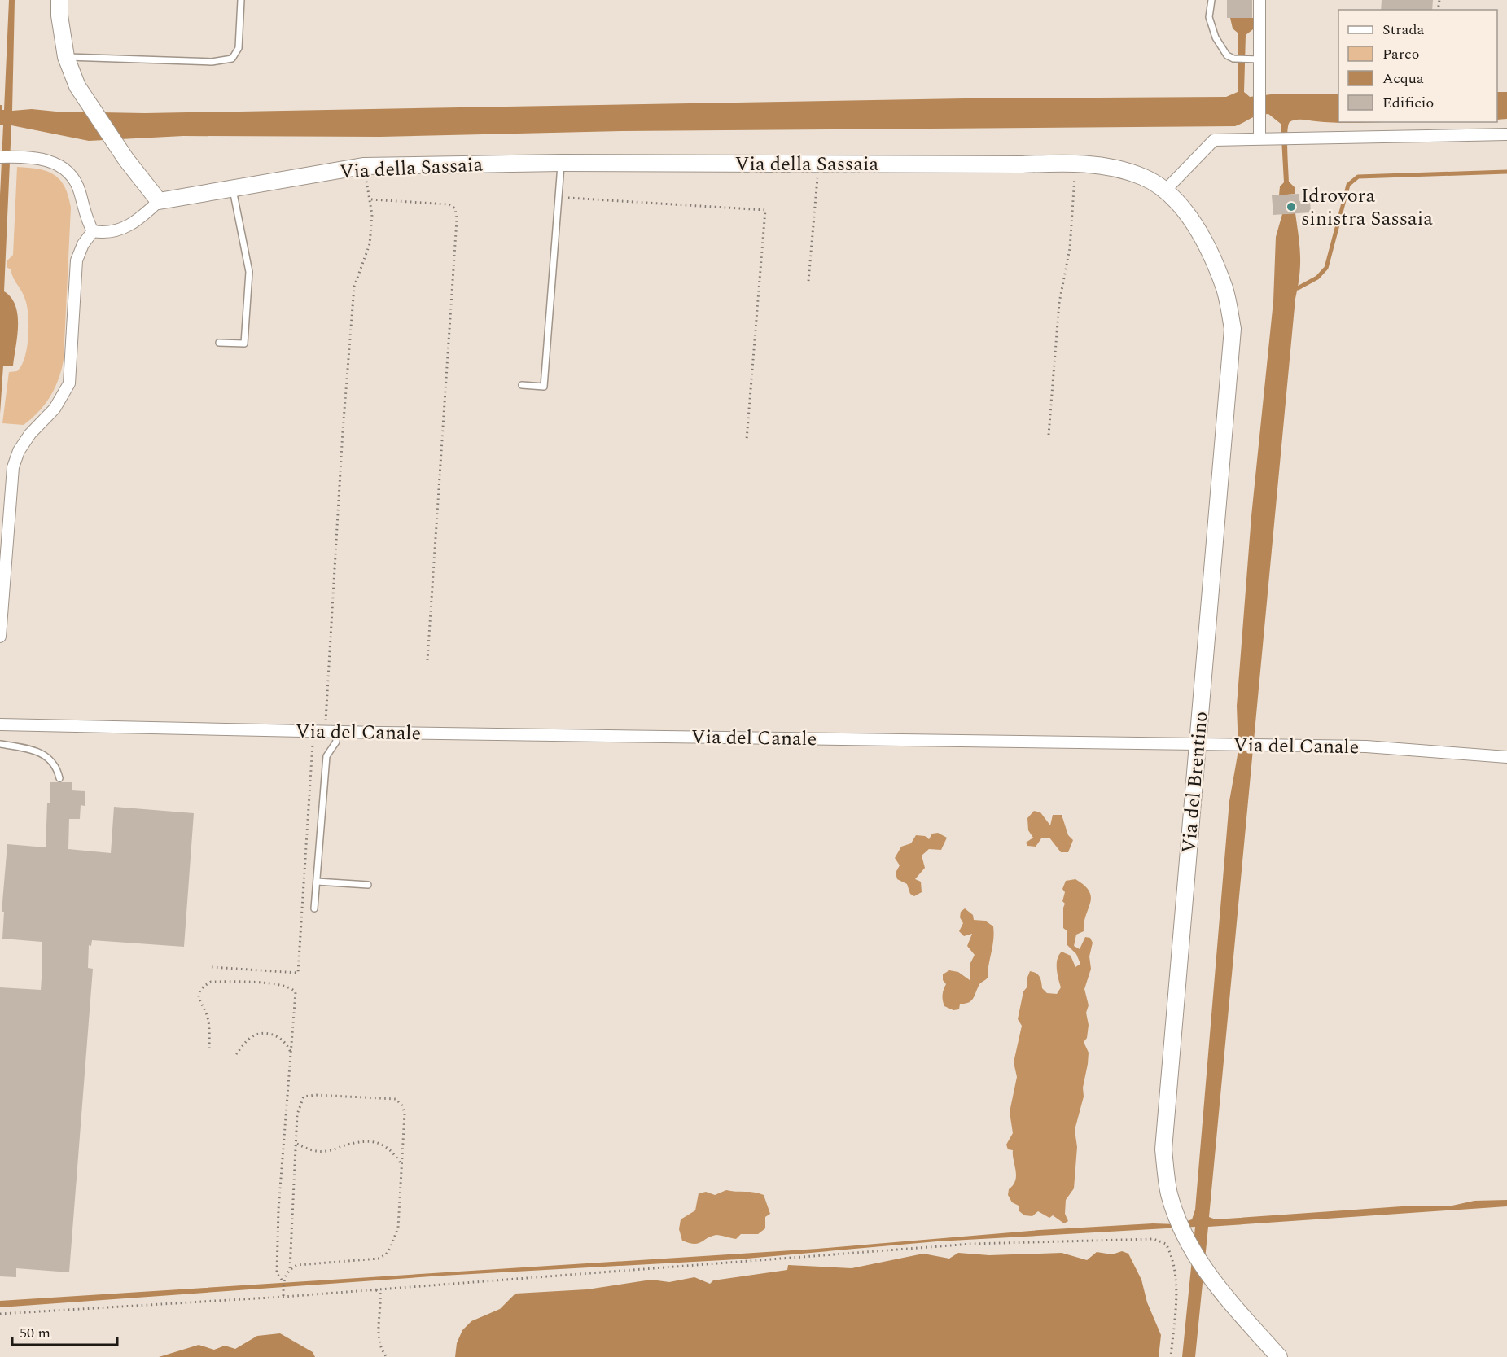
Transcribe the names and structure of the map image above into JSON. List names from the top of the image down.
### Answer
{
  "streets": {
    "street": ["Via della Sassaia", "Via del Canale", "Via del Brentino"]
  },
  "crossings": [
    ["Via della Sassaia", "Via del Brentino"],
    ["Via del Canale", "Via del Brentino"]
  ],
  "places": ["Idrovora sinistra Sassaia"],
  "legend": [
    "Strada",
    "Parco",
    "Acqua",
    "Edificio"
  ],
  "scale_bar": "50 m"
}
